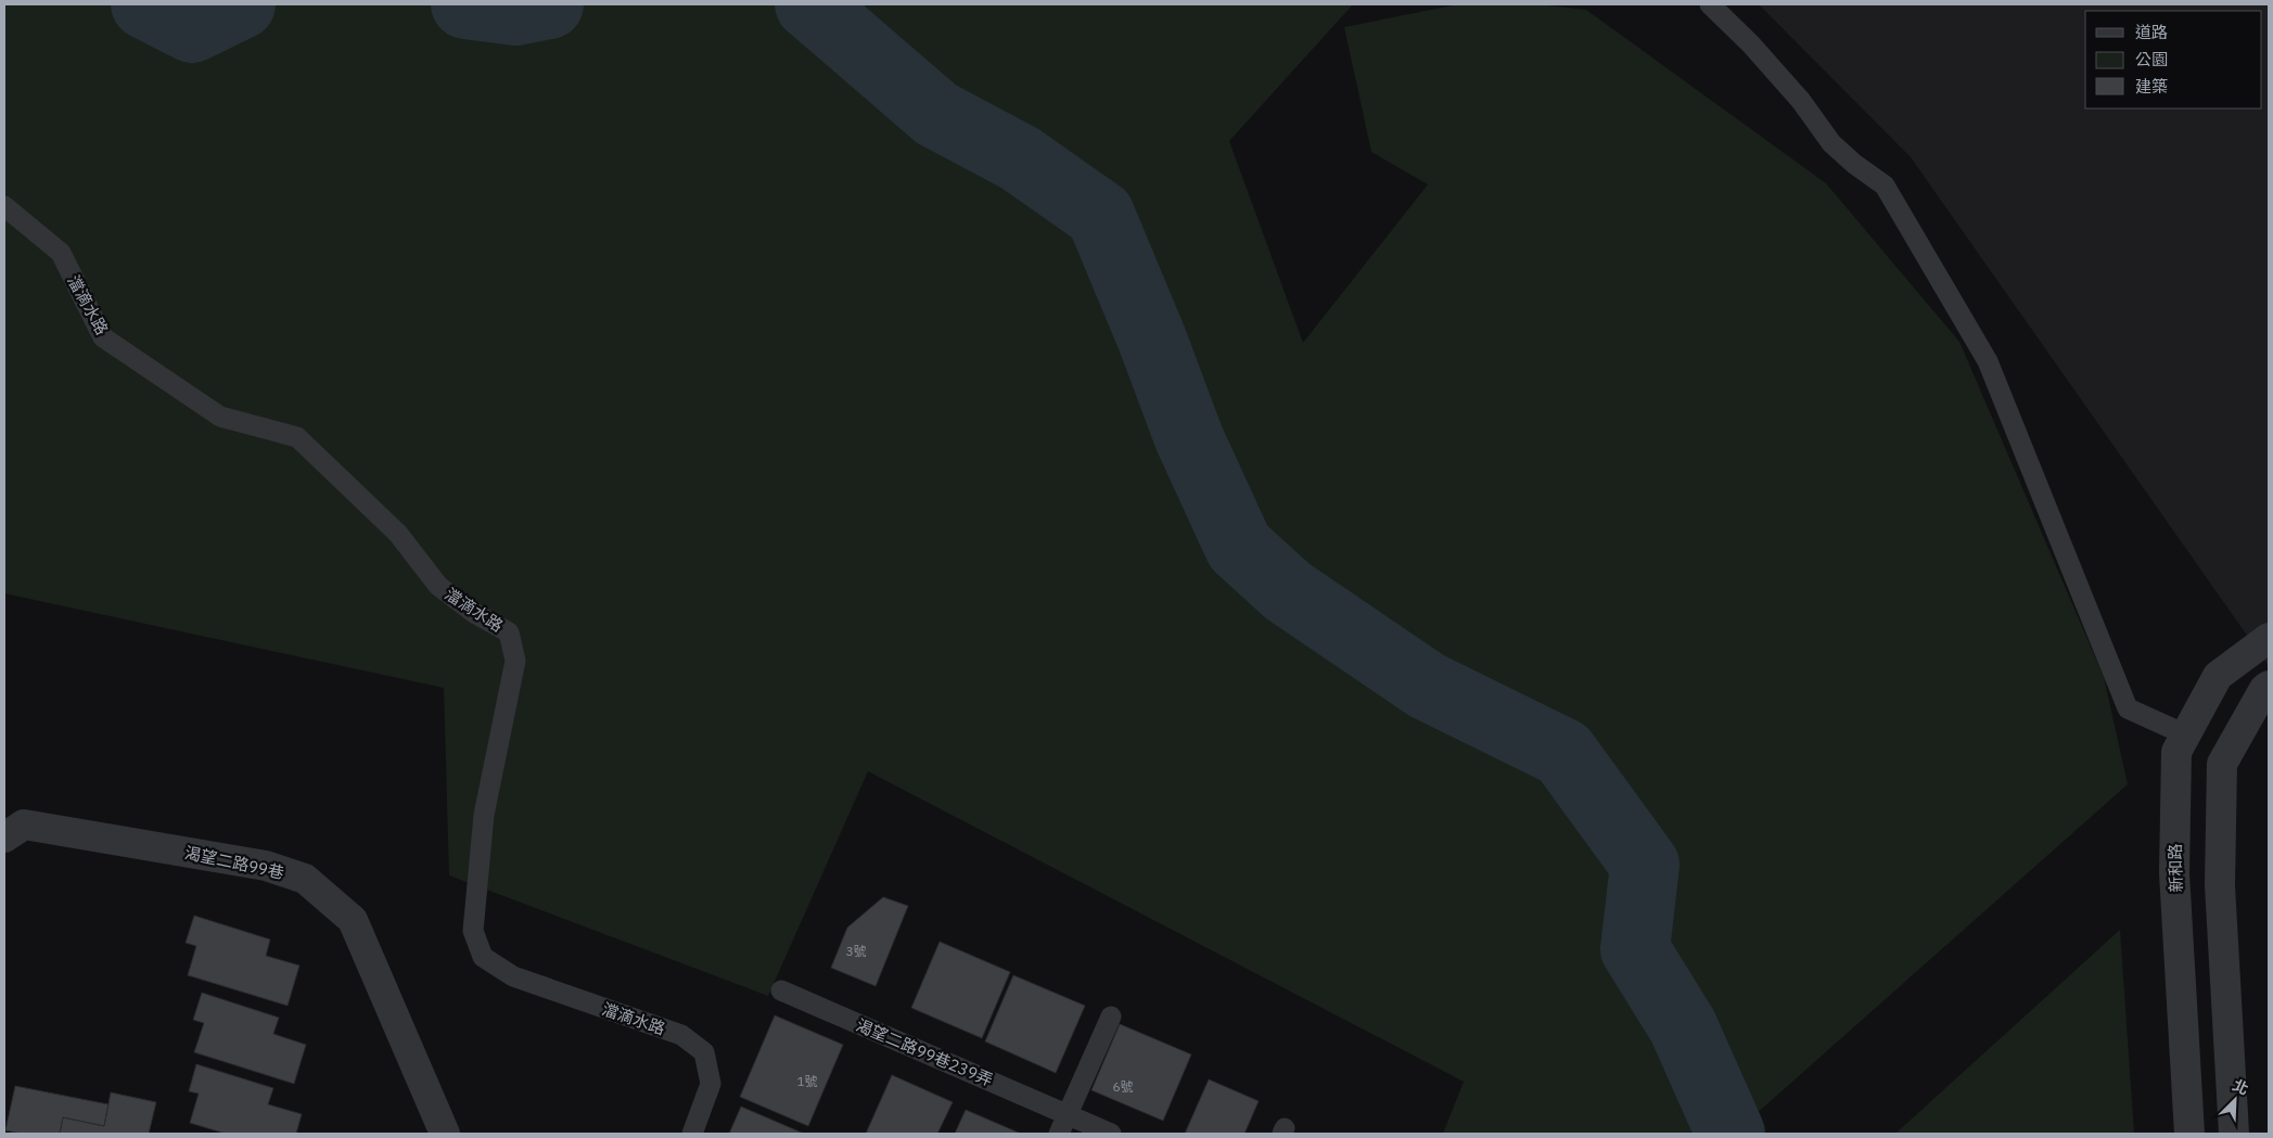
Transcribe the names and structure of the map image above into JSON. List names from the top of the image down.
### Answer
{
  "streets": {
    "street": ["渴望二路99巷", "新和路"],
    "lane": ["澢滴水路", "渴望二路99巷239弄"]
  },
  "house_numbers": ["3號", "1號", "6號"],
  "legend": ["道路", "公園", "建築"],
  "north": "top right"
}
